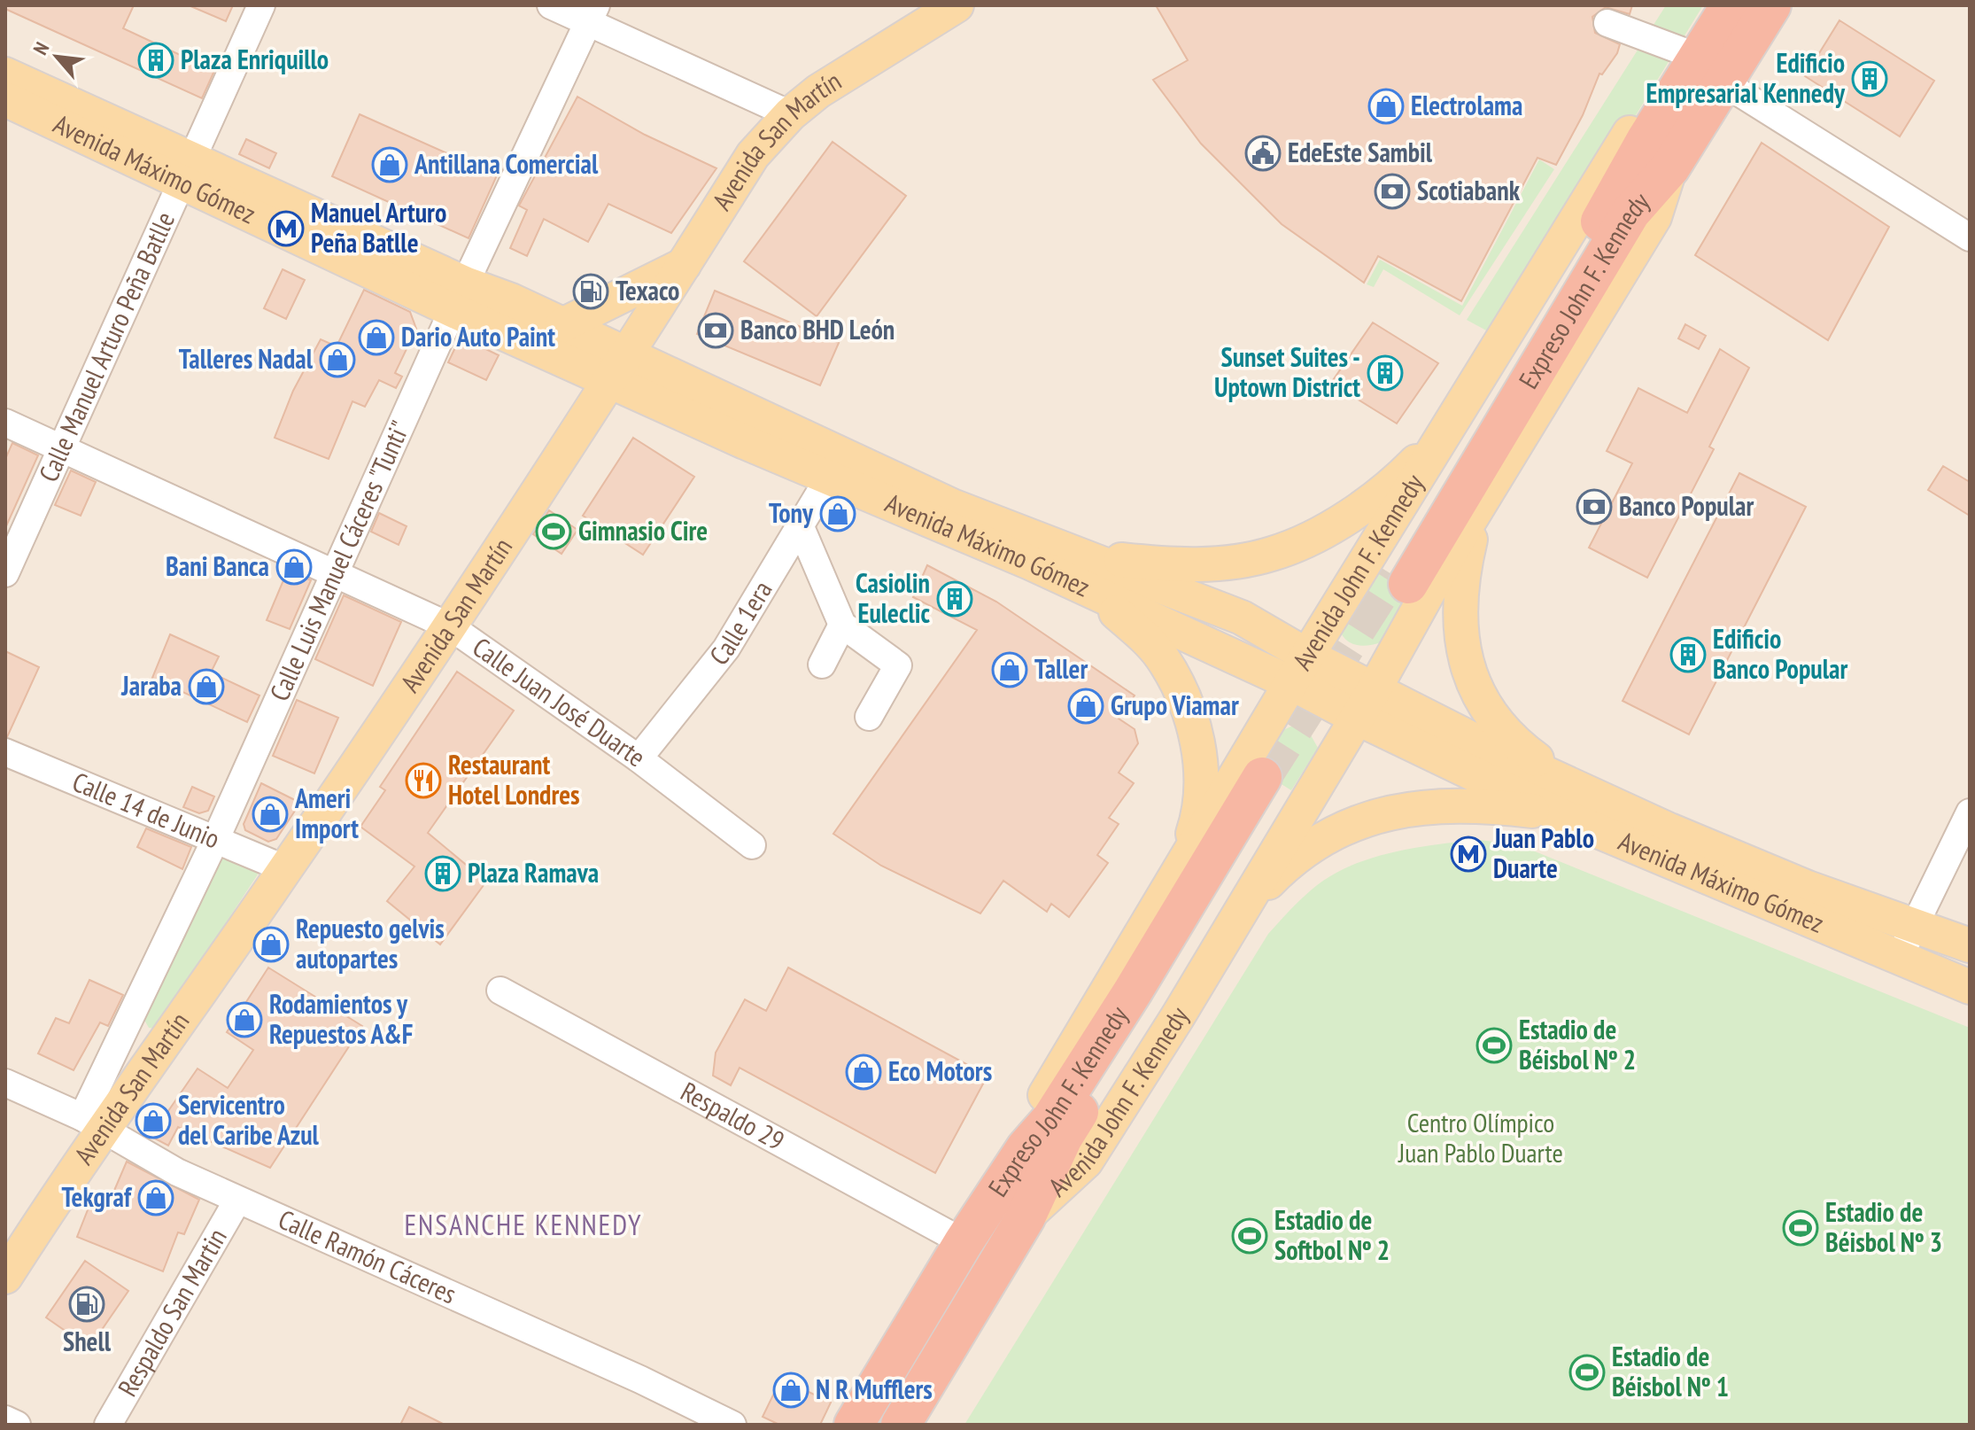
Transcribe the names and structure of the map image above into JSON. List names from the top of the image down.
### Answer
{
  "streets": {
    "highway": ["Expreso John F. Kennedy"],
    "main road": ["Avenida San Martín", "Avenida Máximo Gómez", "Avenida John F. Kennedy"],
    "street": [
      "Calle Manuel Arturo Peña Batlle",
      "Calle Luis Manuel Cáceres \"Tunti\"",
      "Calle 1era",
      "Calle Juan José Duarte",
      "Calle 14 de Junio",
      "Respaldo 29",
      "Calle Ramón Cáceres",
      "Respaldo San Martin"
    ]
  },
  "crossings": [
    ["Avenida San Martín", "Avenida Máximo Gómez"],
    ["Avenida San Martín", "Calle Luis Manuel Cáceres \"Tunti\""],
    ["Avenida San Martín", "Calle Juan José Duarte"],
    ["Avenida San Martín", "Calle 14 de Junio"],
    ["Avenida San Martín", "Calle Ramón Cáceres"],
    ["Avenida Máximo Gómez", "Calle Manuel Arturo Peña Batlle"],
    ["Avenida Máximo Gómez", "Calle Luis Manuel Cáceres \"Tunti\""],
    ["Avenida Máximo Gómez", "Avenida John F. Kennedy"],
    ["Avenida Máximo Gómez", "Calle 1era"],
    ["Expreso John F. Kennedy", "Avenida John F. Kennedy"],
    ["Expreso John F. Kennedy", "Respaldo 29"],
    ["Calle Manuel Arturo Peña Batlle", "Calle Juan José Duarte"],
    ["Calle Luis Manuel Cáceres \"Tunti\"", "Calle Juan José Duarte"],
    ["Calle Luis Manuel Cáceres \"Tunti\"", "Calle 14 de Junio"],
    ["Calle Luis Manuel Cáceres \"Tunti\"", "Calle Ramón Cáceres"],
    ["Calle 1era", "Calle Juan José Duarte"],
    ["Calle Ramón Cáceres", "Respaldo San Martin"]
  ],
  "districts": ["ENSANCHE KENNEDY"],
  "parks": ["Centro Olímpico Juan Pablo Duarte"],
  "places": {
    "building": [
      "Plaza Enriquillo",
      "Edificio Empresarial Kennedy",
      "Sunset Suites - Uptown District",
      "Casiolin Euleclic",
      "Edificio Banco Popular",
      "Plaza Ramava"
    ],
    "shop": [
      "Electrolama",
      "Antillana Comercial",
      "Dario Auto Paint",
      "Talleres Nadal",
      "Tony",
      "Bani Banca",
      "Taller",
      "Jaraba",
      "Grupo Viamar",
      "Ameri Import",
      "Repuesto gelvis autopartes",
      "Rodamientos y Repuestos A&F",
      "Eco Motors",
      "Servicentro del Caribe Azul",
      "Tekgraf",
      "N R Mufflers"
    ],
    "public building": ["EdeEste Sambil"],
    "bank": ["Scotiabank", "Banco BHD León", "Banco Popular"],
    "metro station": ["Manuel Arturo Peña Batlle", "Juan Pablo Duarte"],
    "fuel station": ["Texaco", "Shell"],
    "sports": [
      "Gimnasio Cire",
      "Estadio de Béisbol Nº 2",
      "Estadio de Béisbol Nº 3",
      "Estadio de Softbol Nº 2",
      "Estadio de Béisbol Nº 1"
    ],
    "restaurant": ["Restaurant Hotel Londres"]
  },
  "north": "top left"
}
